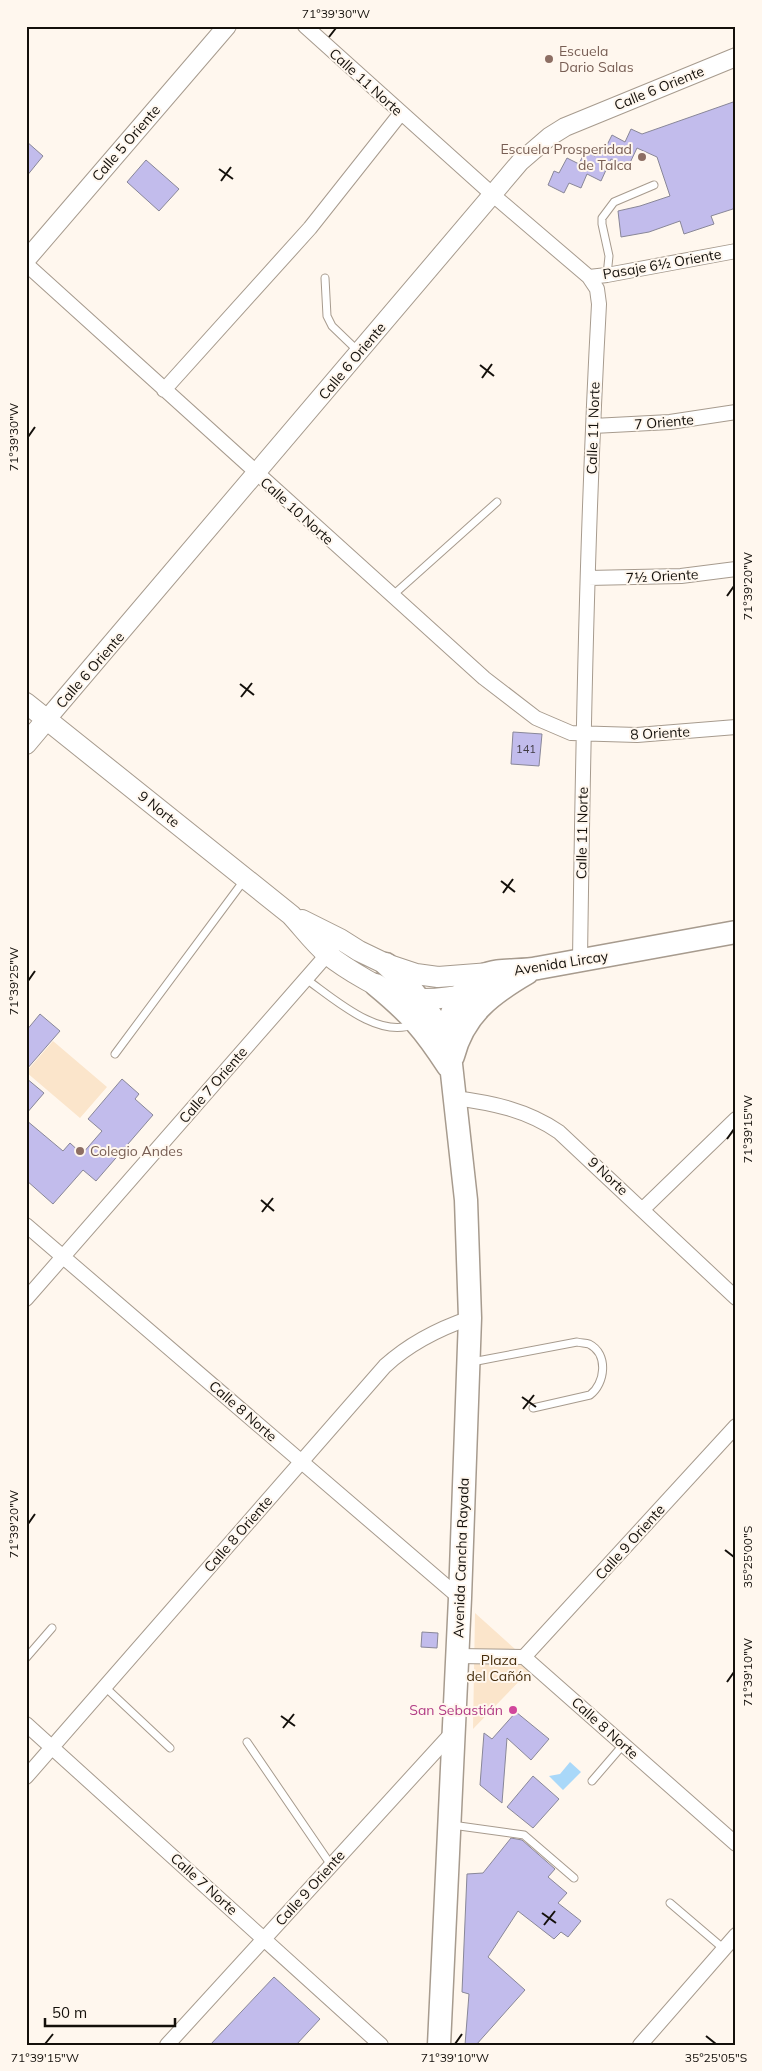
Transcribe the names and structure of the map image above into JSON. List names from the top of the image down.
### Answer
{
  "streets": {
    "main road": [
      "Calle 6 Oriente",
      "9 Norte",
      "Avenida Lircay",
      "Avenida Cancha Rayada"
    ],
    "street": [
      "Calle 11 Norte",
      "Calle 5 Oriente",
      "Pasaje 6½ Oriente",
      "7 Oriente",
      "Calle 10 Norte",
      "7½ Oriente",
      "8 Oriente",
      "Calle 7 Oriente",
      "Calle 8 Norte",
      "Calle 8 Oriente",
      "Calle 9 Oriente",
      "Calle 7 Norte"
    ]
  },
  "crossings": [
    ["Calle 11 Norte", "Calle 6 Oriente"],
    ["Calle 11 Norte", "Pasaje 6½ Oriente"],
    ["Calle 11 Norte", "7 Oriente"],
    ["Calle 11 Norte", "Calle 10 Norte"],
    ["Calle 11 Norte", "7½ Oriente"],
    ["Calle 11 Norte", "8 Oriente"],
    ["Calle 11 Norte", "Avenida Lircay"],
    ["Calle 6 Oriente", "Calle 10 Norte"],
    ["Calle 6 Oriente", "9 Norte"],
    ["Calle 10 Norte", "8 Oriente"],
    ["9 Norte", "Calle 7 Oriente"],
    ["9 Norte", "Avenida Cancha Rayada"],
    ["Avenida Lircay", "Avenida Cancha Rayada"],
    ["Calle 7 Oriente", "Calle 8 Norte"],
    ["Calle 8 Norte", "Calle 8 Oriente"],
    ["Calle 8 Norte", "Calle 9 Oriente"],
    ["Calle 8 Norte", "Avenida Cancha Rayada"],
    ["Calle 8 Oriente", "Avenida Cancha Rayada"],
    ["Calle 8 Oriente", "Calle 7 Norte"],
    ["Calle 9 Oriente", "Avenida Cancha Rayada"],
    ["Calle 9 Oriente", "Calle 7 Norte"]
  ],
  "parks": ["Plaza del Cañón"],
  "places": [
    "Escuela Dario Salas",
    "Escuela Prosperidad de Talca",
    "Colegio Andes",
    "San Sebastián"
  ],
  "house_numbers": ["141"],
  "scale_bar": "50 m",
  "coordinates": [
    "71°39'30\"W",
    "71°39'20\"W",
    "71°39'25\"W",
    "71°39'15\"W",
    "35°25'00\"S",
    "71°39'10\"W",
    "35°25'05\"S"
  ]
}
